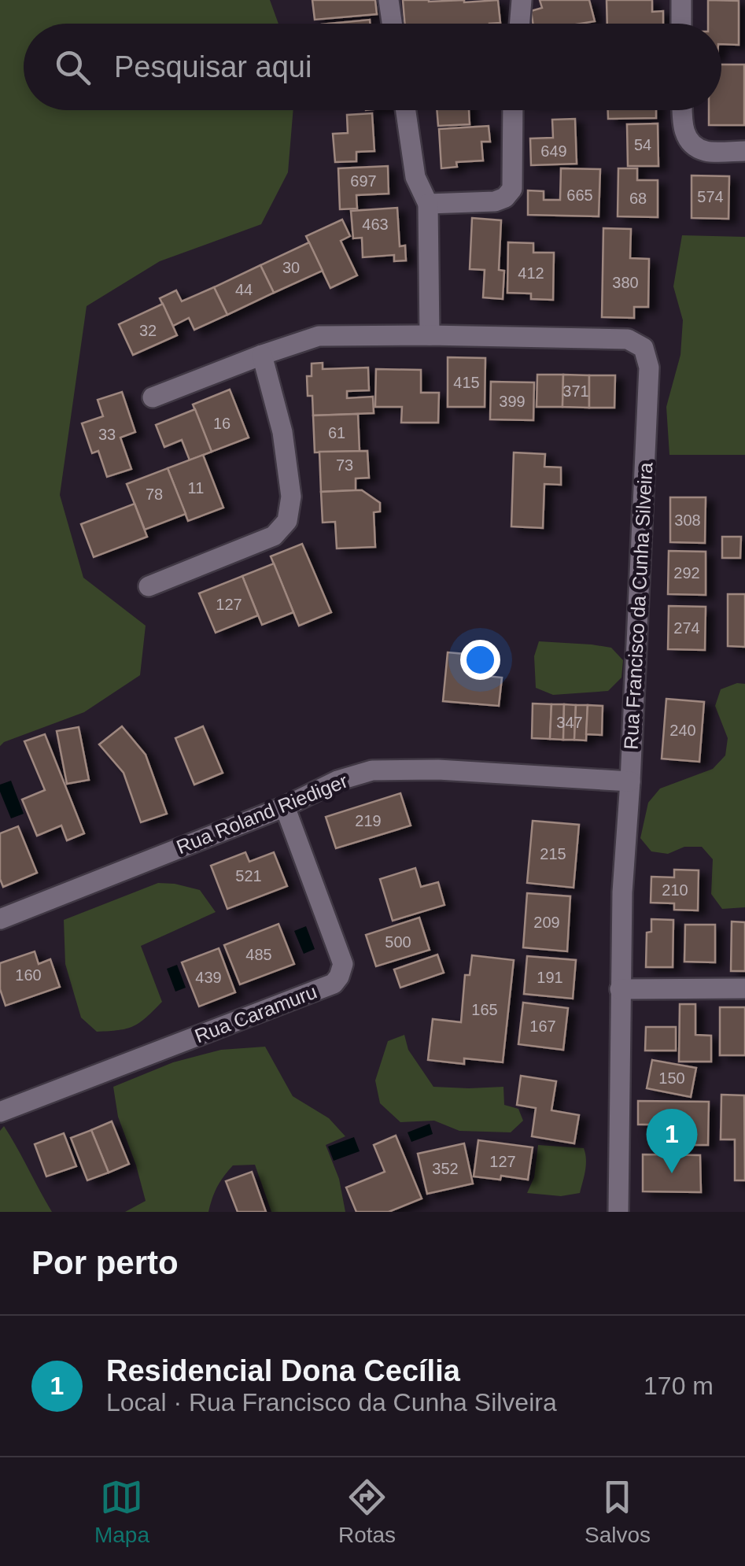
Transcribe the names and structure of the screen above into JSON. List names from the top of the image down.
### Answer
{
  "streets": {
    "street": ["Rua Francisco da Cunha Silveira", "Rua Roland Riediger", "Rua Caramuru"]
  },
  "crossings": [
    ["Rua Francisco da Cunha Silveira", "Rua Roland Riediger"],
    ["Rua Roland Riediger", "Rua Caramuru"]
  ],
  "house_numbers": [
    "54",
    "649",
    "697",
    "665",
    "574",
    "68",
    "463",
    "30",
    "412",
    "380",
    "44",
    "32",
    "415",
    "371",
    "399",
    "16",
    "61",
    "33",
    "73",
    "11",
    "78",
    "308",
    "292",
    "127",
    "274",
    "347",
    "240",
    "219",
    "215",
    "521",
    "210",
    "209",
    "500",
    "485",
    "160",
    "439",
    "191",
    "165",
    "167",
    "150",
    "127",
    "352"
  ],
  "page": {
    "search": "Pesquisar aqui",
    "pins": "1",
    "heading": "Por perto",
    "list": [
      {
        "mark": "1",
        "name": "Residencial Dona Cecília",
        "note": "Local · Rua Francisco da Cunha Silveira",
        "value": "170 m"
      }
    ],
    "nav": ["Mapa", "Rotas", "Salvos"]
  }
}
